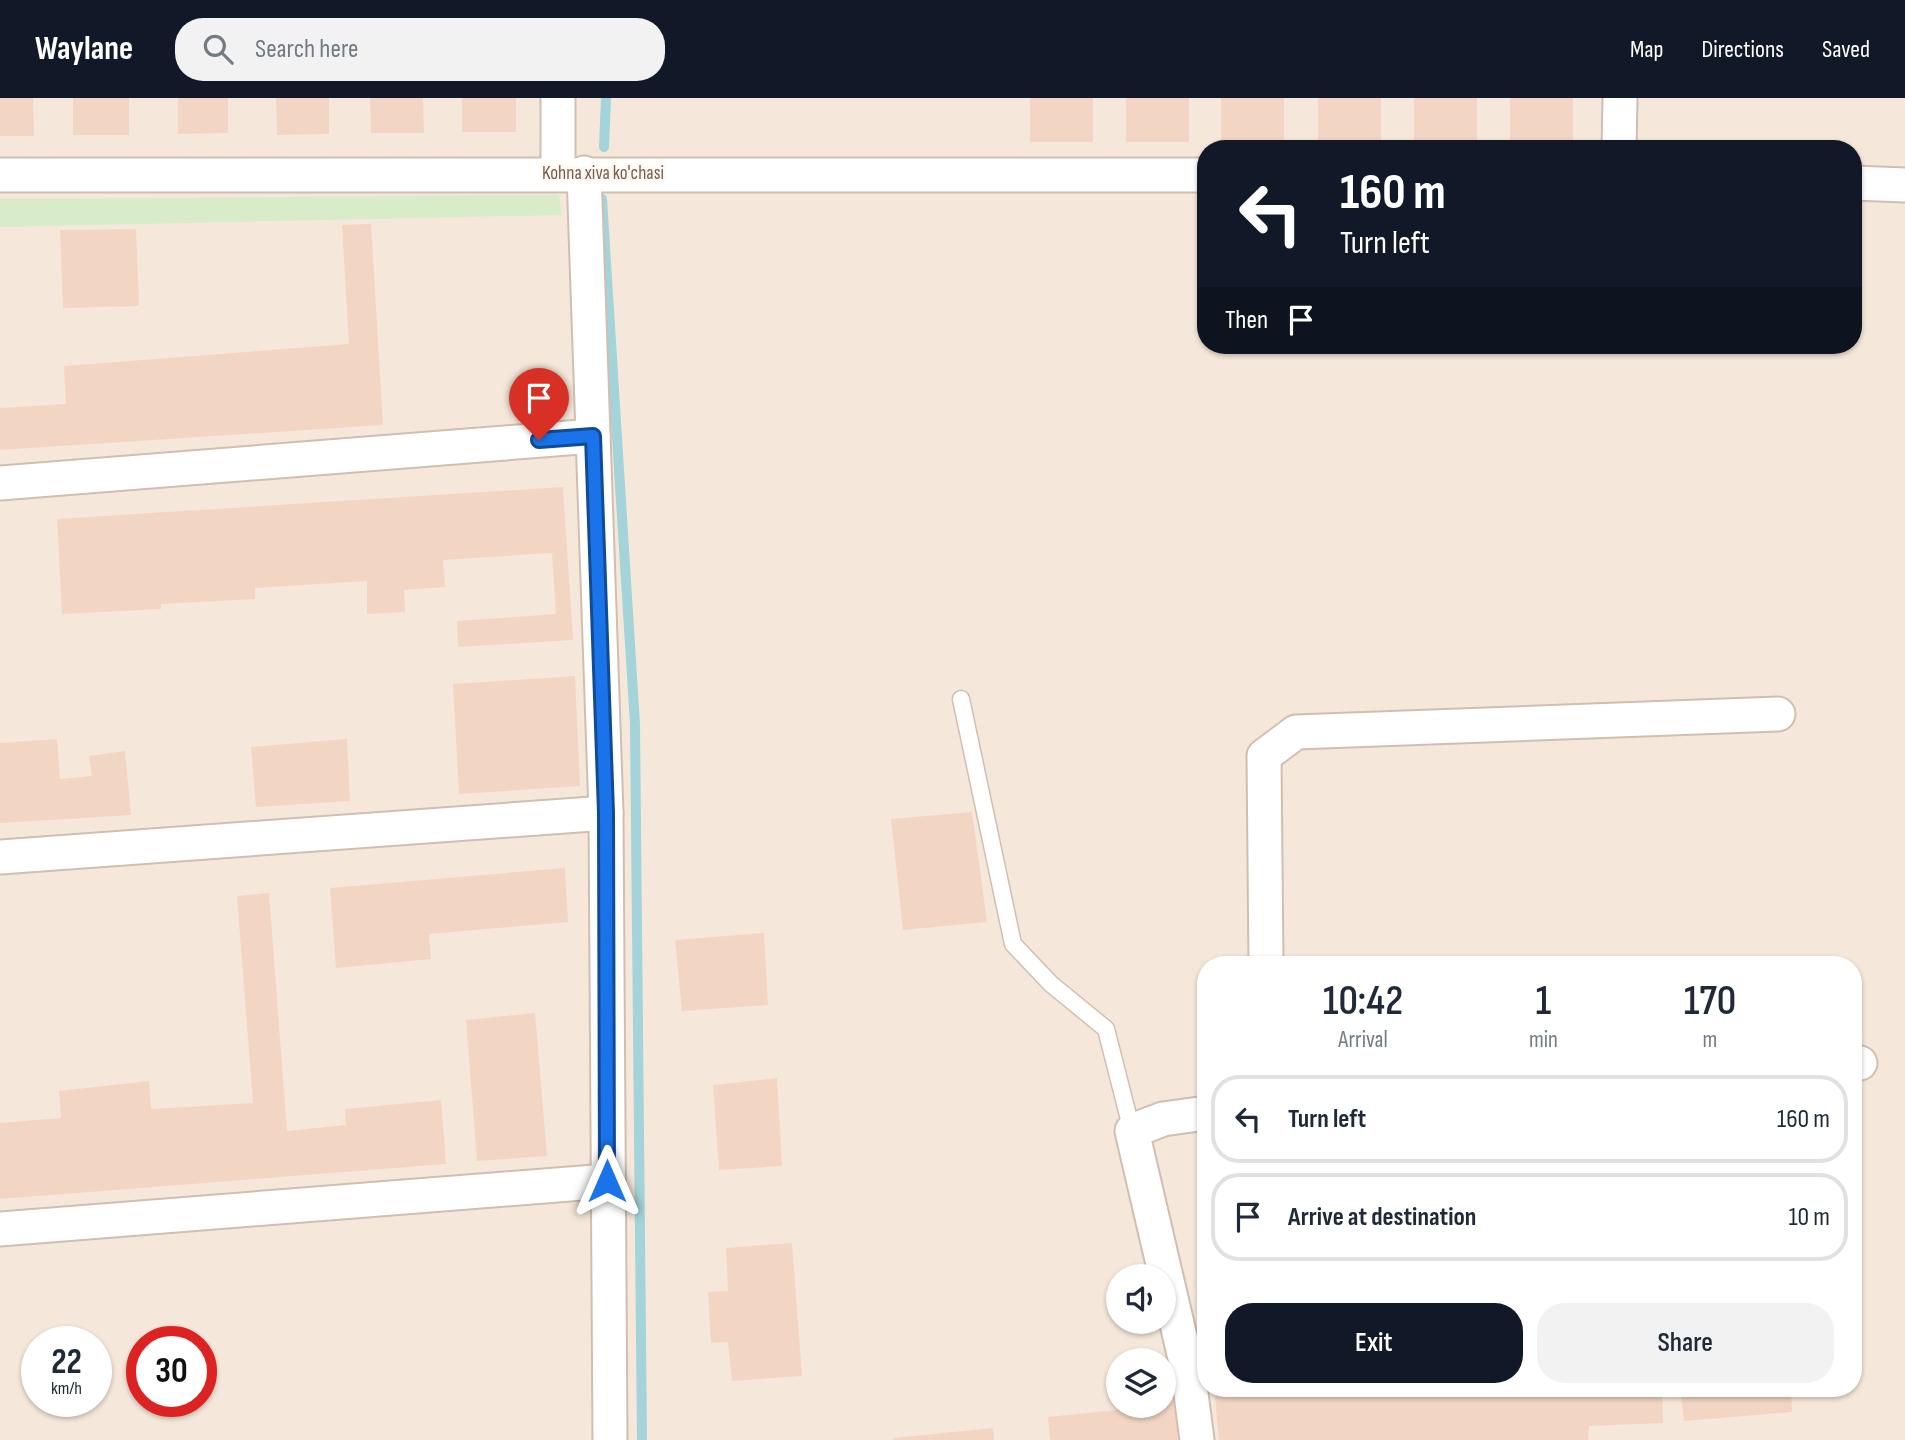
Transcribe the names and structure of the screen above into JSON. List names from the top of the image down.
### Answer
{
  "streets": {
    "street": ["Kohna xiva ko'chasi"]
  },
  "page": {
    "header": "Waylane",
    "search": "Search here",
    "nav": ["Map", "Directions", "Saved"],
    "turn": ["160 m", "Turn left"],
    "then": "Then",
    "eta": [
      "10:42",
      "Arrival",
      "1",
      "min",
      "170",
      "m"
    ],
    "list": [
      {
        "name": "Turn left",
        "value": "160 m"
      },
      {
        "name": "Arrive at destination",
        "value": "10 m"
      }
    ],
    "buttons": ["Exit", "Share"],
    "speed": "22 km/h",
    "limit": "30"
  }
}
